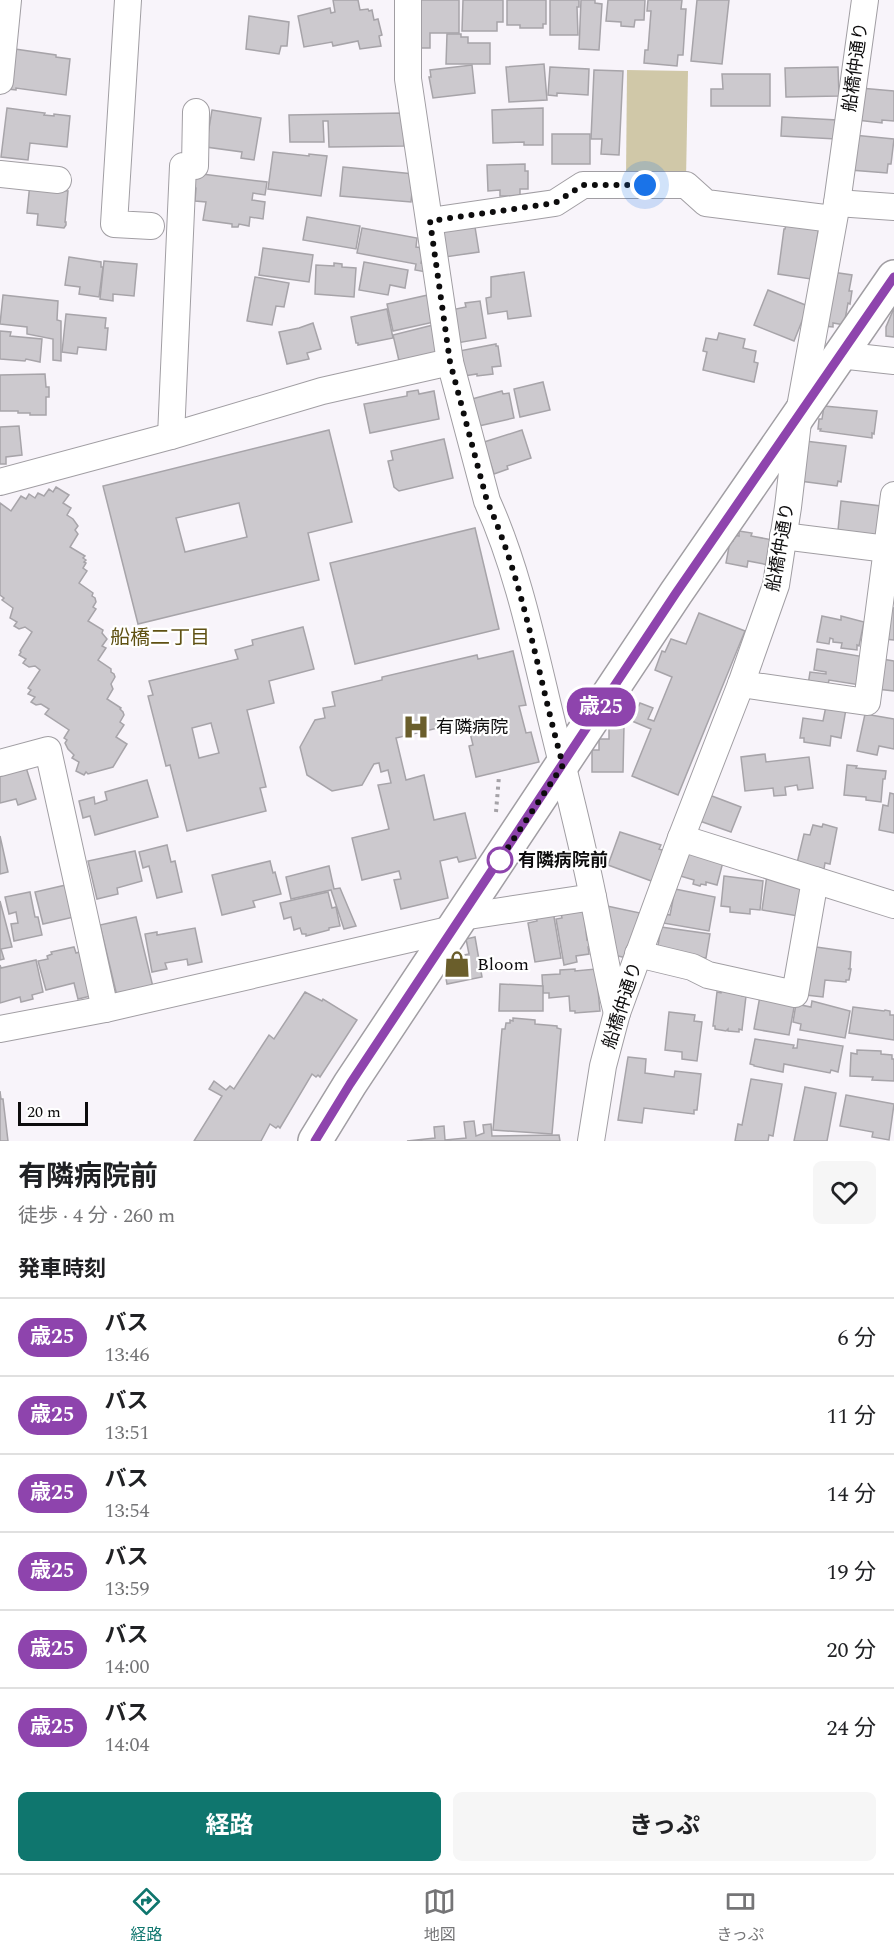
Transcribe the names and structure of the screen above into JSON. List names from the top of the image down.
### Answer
{
  "streets": {
    "street": ["船橋仲通り"]
  },
  "districts": ["船橋二丁目"],
  "places": {
    "hospital": ["有隣病院"],
    "other": ["有隣病院前"],
    "shop": ["Bloom"]
  },
  "lines": ["bus line 歳25"],
  "scale_bar": "20 m",
  "page": {
    "on_map": "歳25",
    "scale": "20 m",
    "heading": [
      ["有隣病院前", "徒歩 · 4 分 · 260 m"],
      "発車時刻"
    ],
    "list": [
      {
        "mark": "歳25",
        "name": "バス",
        "note": "13:46",
        "value": "6 分"
      },
      {
        "mark": "歳25",
        "name": "バス",
        "note": "13:51",
        "value": "11 分"
      },
      {
        "mark": "歳25",
        "name": "バス",
        "note": "13:54",
        "value": "14 分"
      },
      {
        "mark": "歳25",
        "name": "バス",
        "note": "13:59",
        "value": "19 分"
      },
      {
        "mark": "歳25",
        "name": "バス",
        "note": "14:00",
        "value": "20 分"
      },
      {
        "mark": "歳25",
        "name": "バス",
        "note": "14:04",
        "value": "24 分"
      }
    ],
    "buttons": ["経路", "きっぷ"],
    "tabs": ["経路", "地図", "きっぷ"]
  }
}
